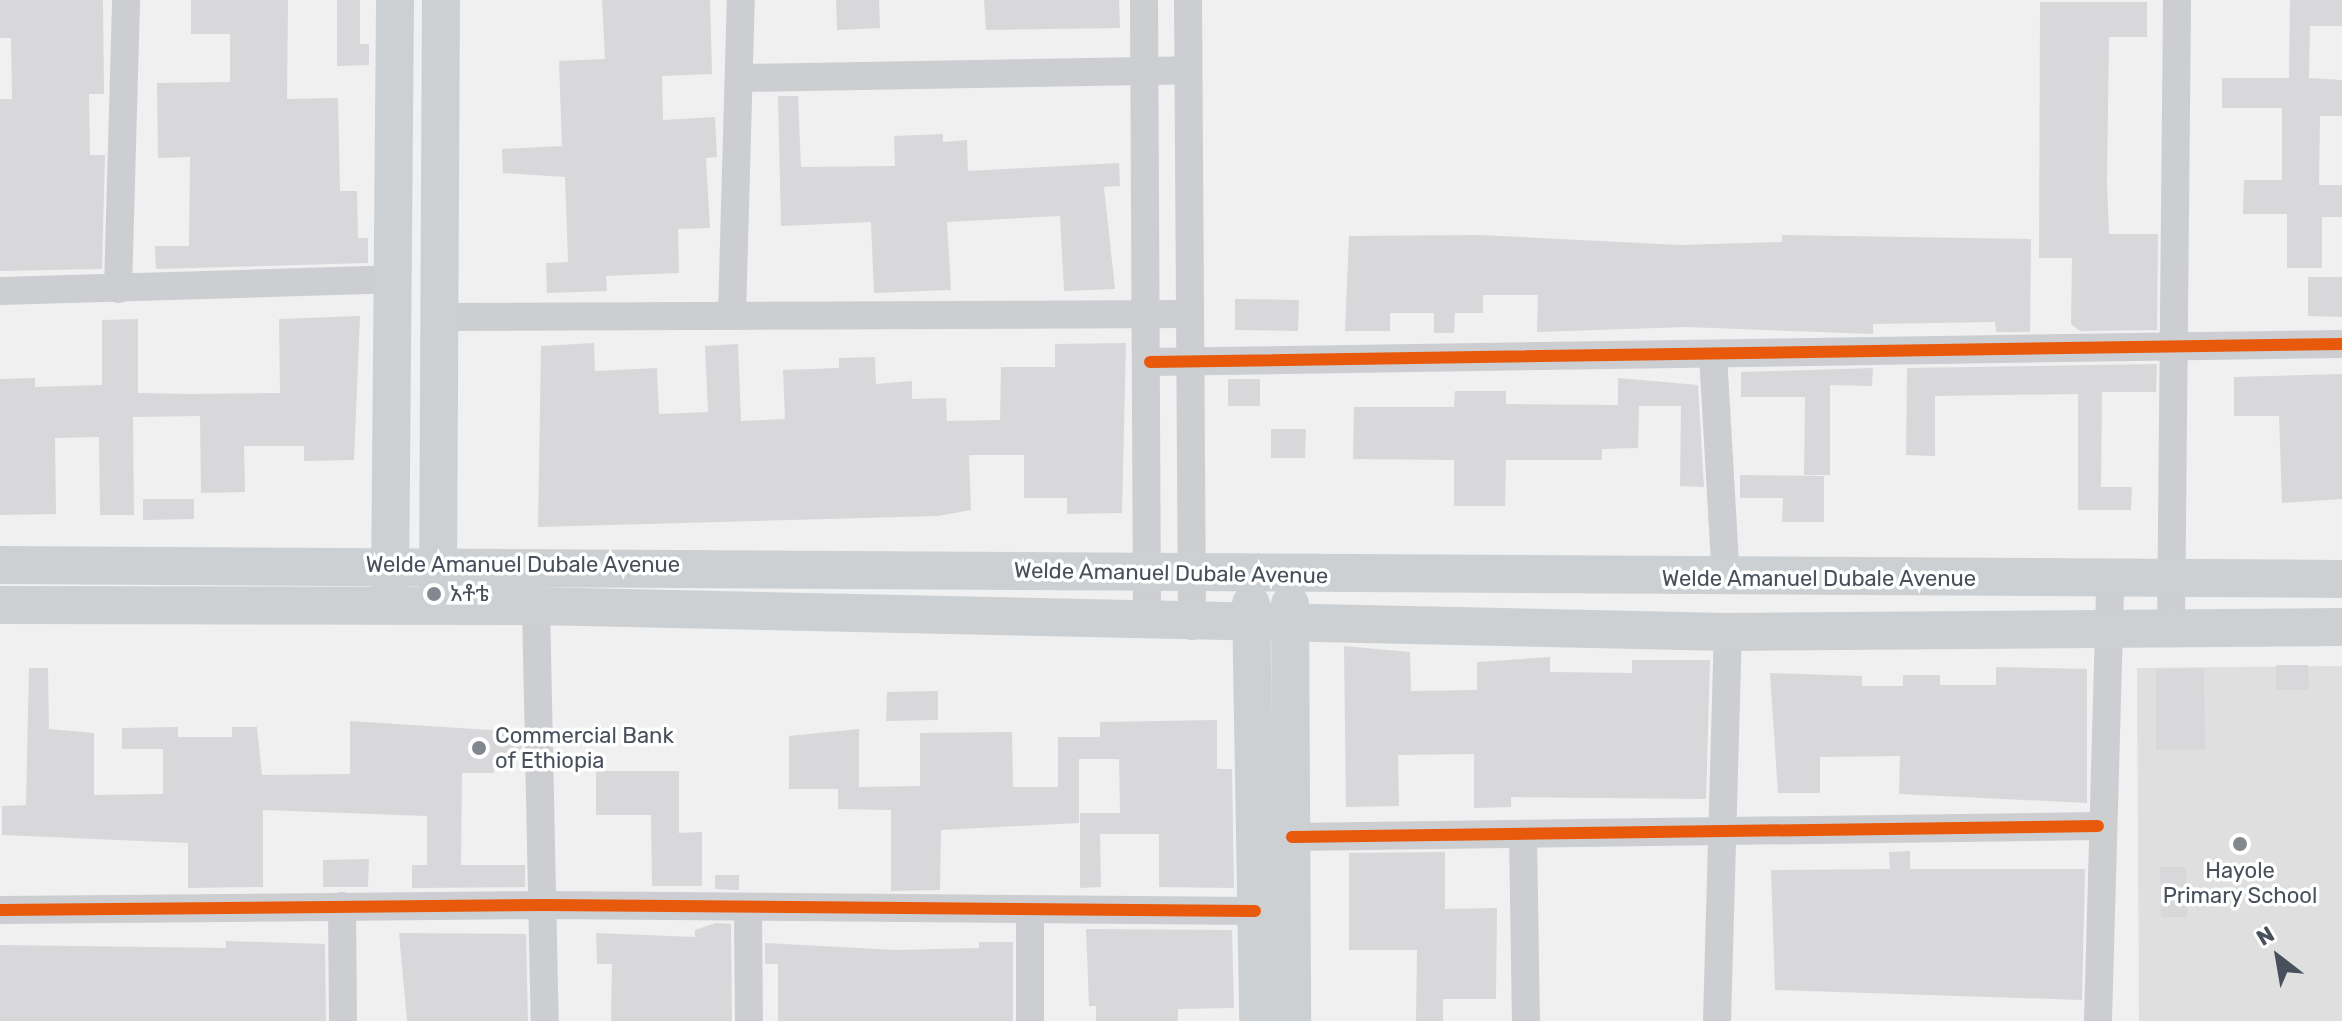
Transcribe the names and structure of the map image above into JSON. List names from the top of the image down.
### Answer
{
  "streets": {
    "main road": ["Welde Amanuel Dubale Avenue"]
  },
  "places": ["አቶቴ", "Commercial Bank of Ethiopia", "Hayole Primary School"],
  "north": "top left"
}
